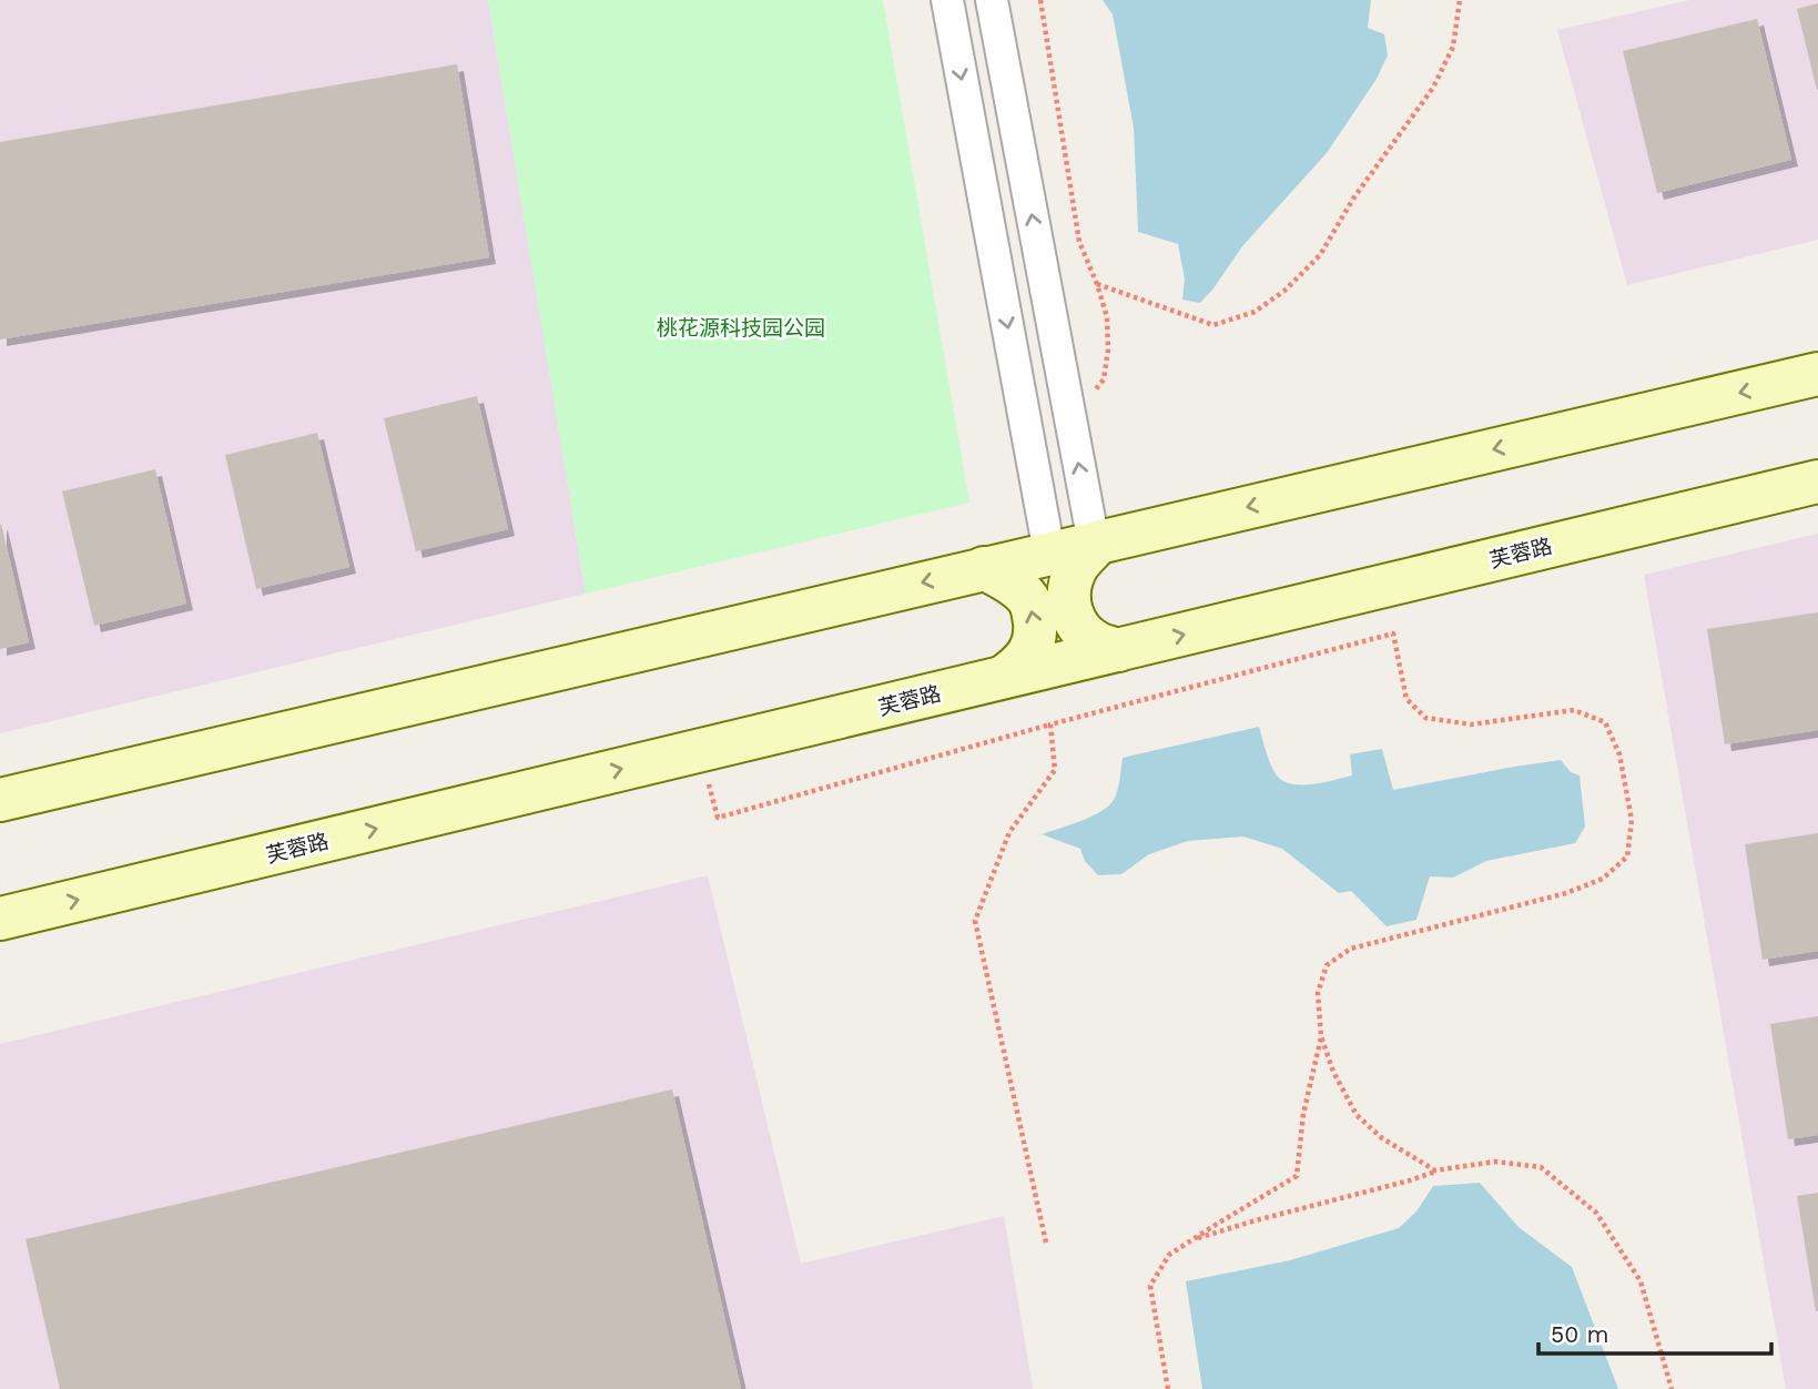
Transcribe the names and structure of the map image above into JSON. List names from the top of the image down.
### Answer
{
  "streets": {
    "main road": ["芙蓉路"]
  },
  "parks": ["桃花源科技园公园"],
  "scale_bar": "50 m"
}
